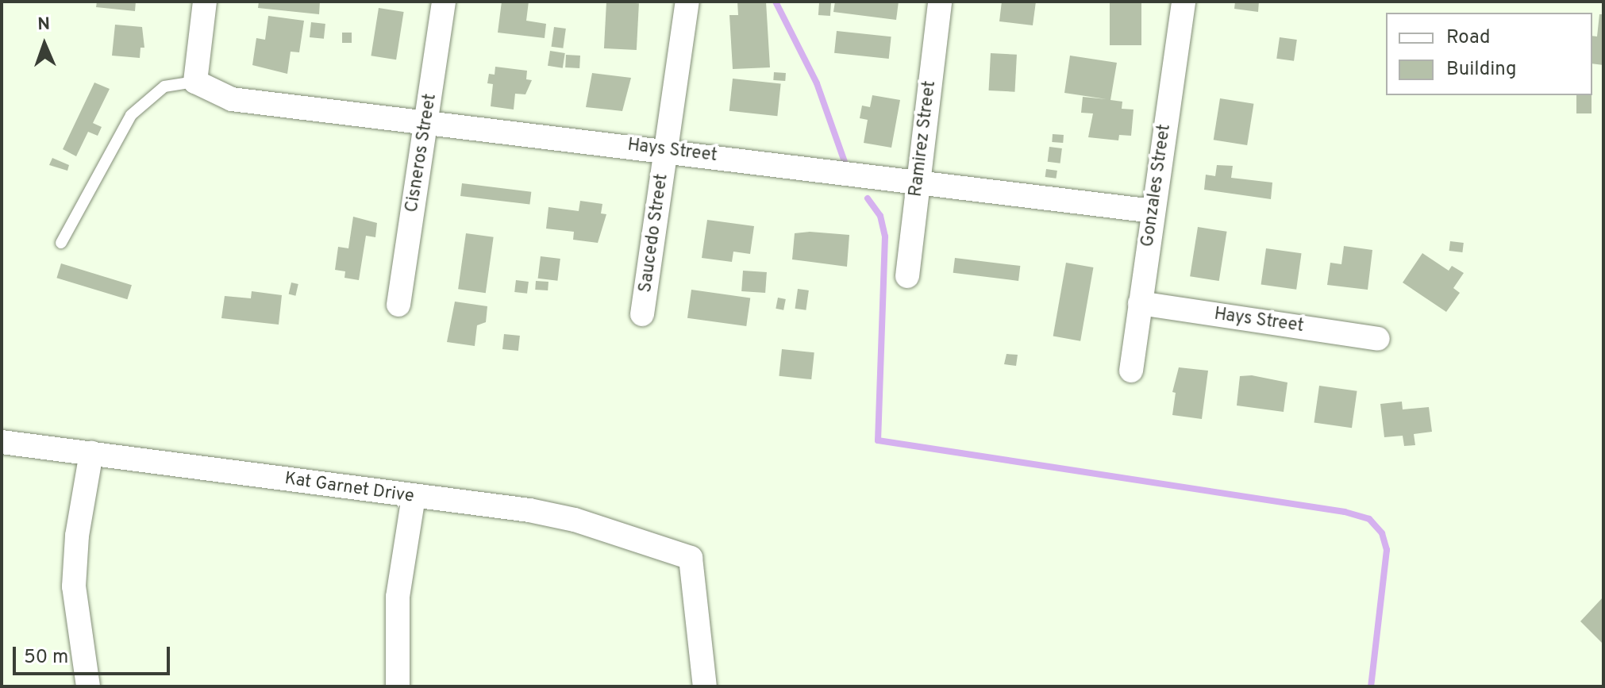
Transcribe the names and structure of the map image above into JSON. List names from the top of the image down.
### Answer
{
  "streets": {
    "street": [
      "Ramirez Street",
      "Hays Street",
      "Cisneros Street",
      "Gonzales Street",
      "Saucedo Street",
      "Kat Garnet Drive"
    ]
  },
  "crossings": [
    ["Ramirez Street", "Hays Street"],
    ["Hays Street", "Cisneros Street"],
    ["Hays Street", "Gonzales Street"],
    ["Hays Street", "Saucedo Street"]
  ],
  "legend": ["Road", "Building"],
  "scale_bar": "50 m",
  "north": "top"
}
